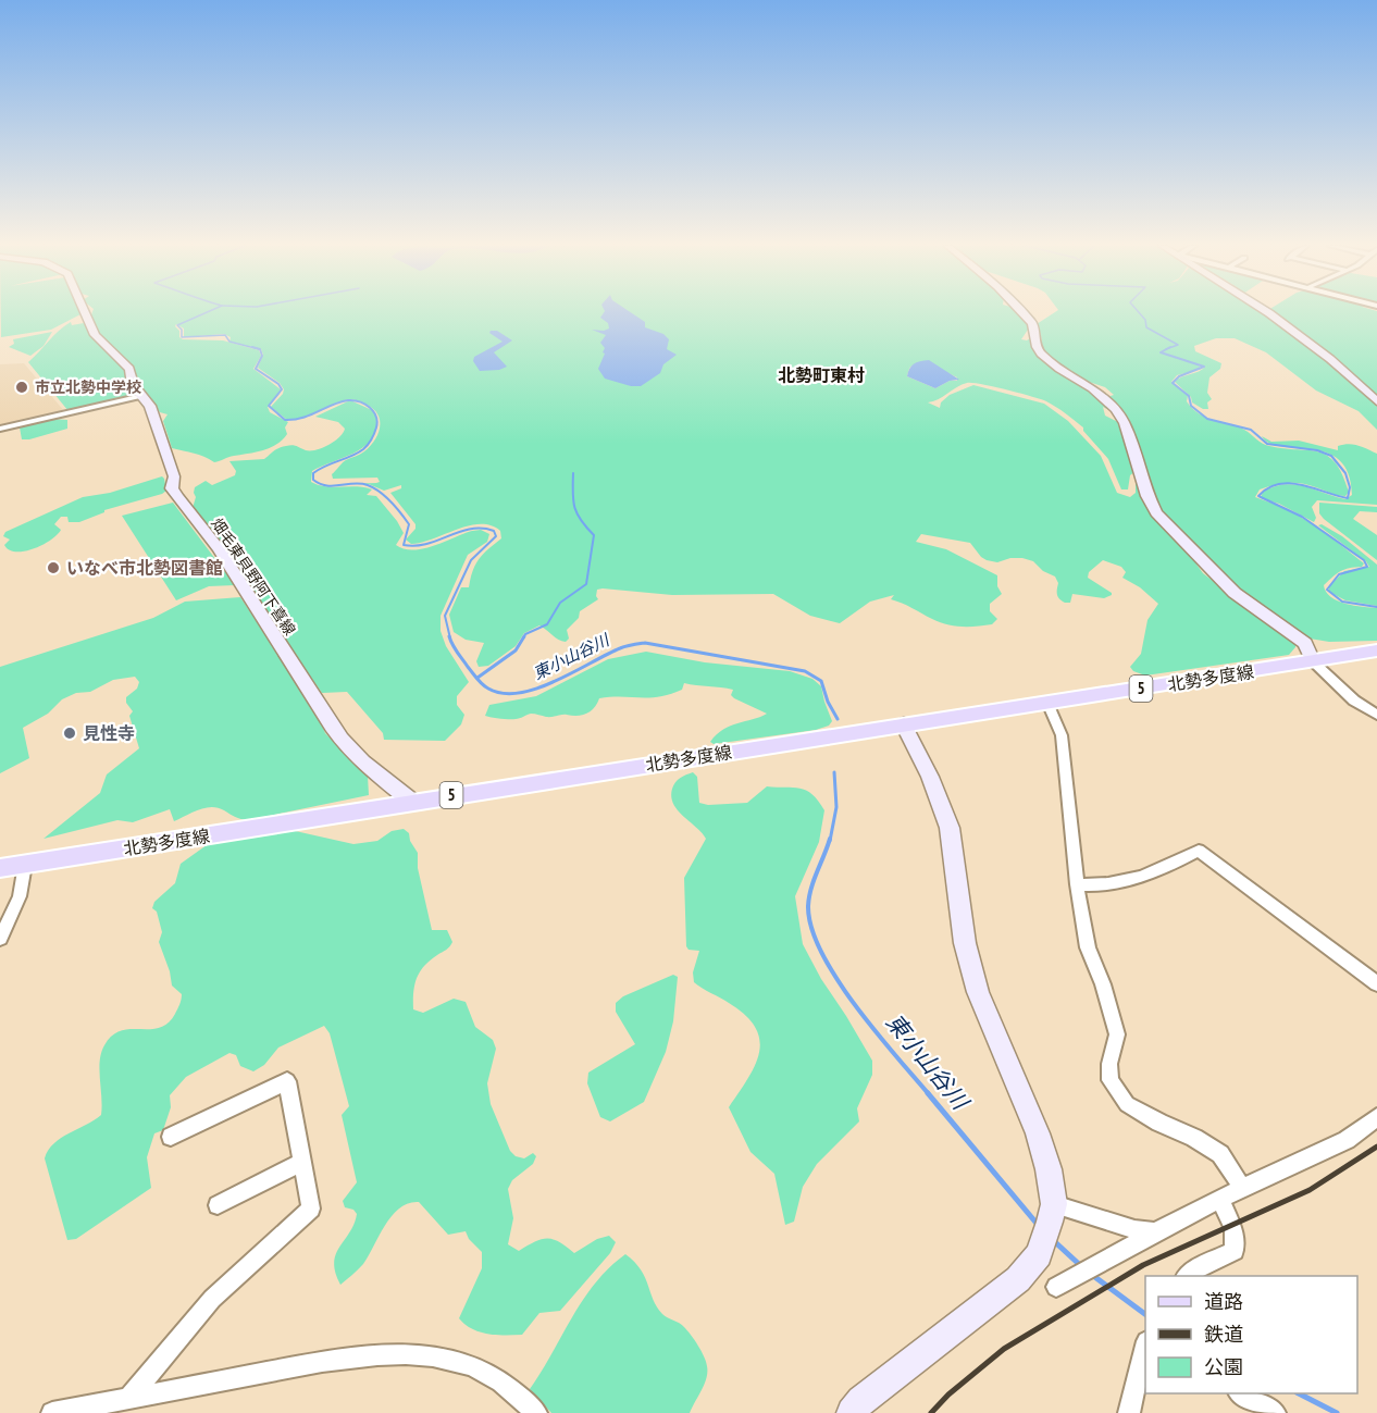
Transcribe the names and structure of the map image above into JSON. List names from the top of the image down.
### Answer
{
  "streets": {
    "main road": ["北勢多度線", "5"],
    "street": ["畑毛東貝野阿下喜線"]
  },
  "crossings": [
    ["畑毛東貝野阿下喜線", "北勢多度線"]
  ],
  "districts": ["北勢町東村"],
  "water": ["東小山谷川"],
  "places": ["市立北勢中学校", "いなべ市北勢図書館", "見性寺"],
  "legend": ["道路", "鉄道", "公園"]
}
